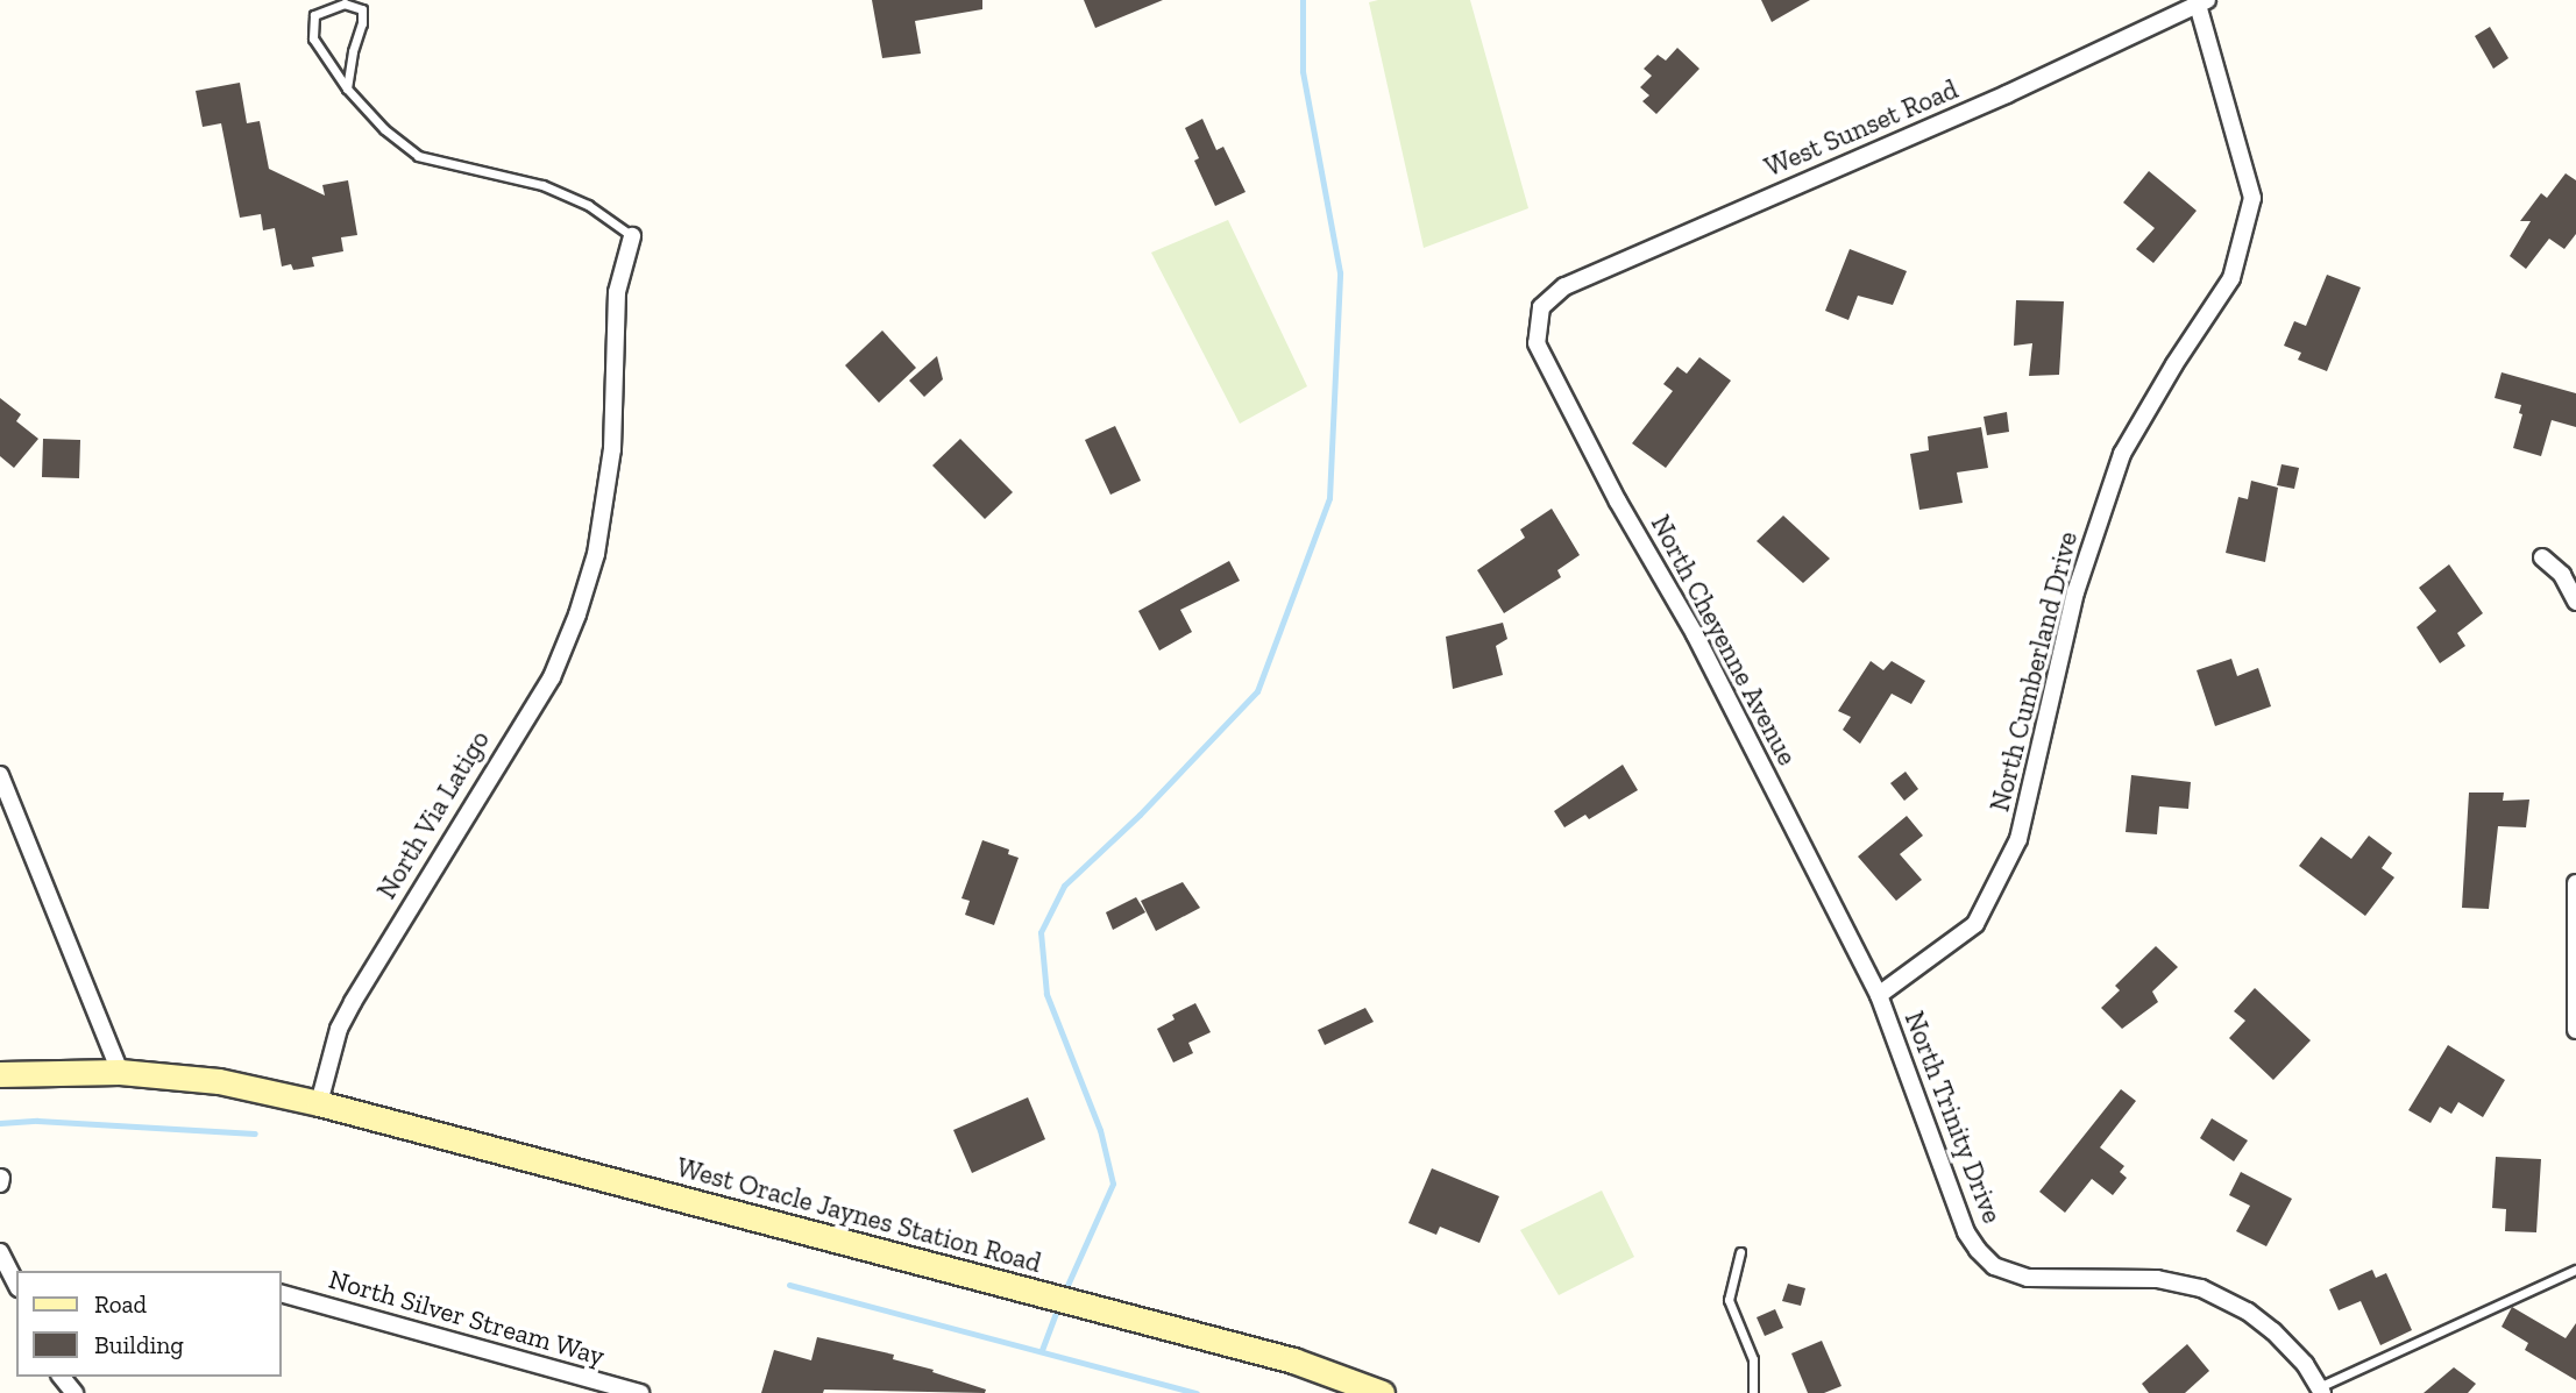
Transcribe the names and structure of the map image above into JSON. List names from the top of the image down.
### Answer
{
  "streets": {
    "street": [
      "West Sunset Road",
      "North Cheyenne Avenue",
      "North Cumberland Drive",
      "North Via Latigo",
      "North Trinity Drive",
      "West Oracle Jaynes Station Road",
      "North Silver Stream Way"
    ]
  },
  "crossings": [
    ["West Sunset Road", "North Cheyenne Avenue"],
    ["West Sunset Road", "North Cumberland Drive"],
    ["North Cheyenne Avenue", "North Cumberland Drive"],
    ["North Cheyenne Avenue", "North Trinity Drive"],
    ["North Cumberland Drive", "North Trinity Drive"],
    ["North Via Latigo", "West Oracle Jaynes Station Road"]
  ],
  "legend": ["Road", "Building"]
}
